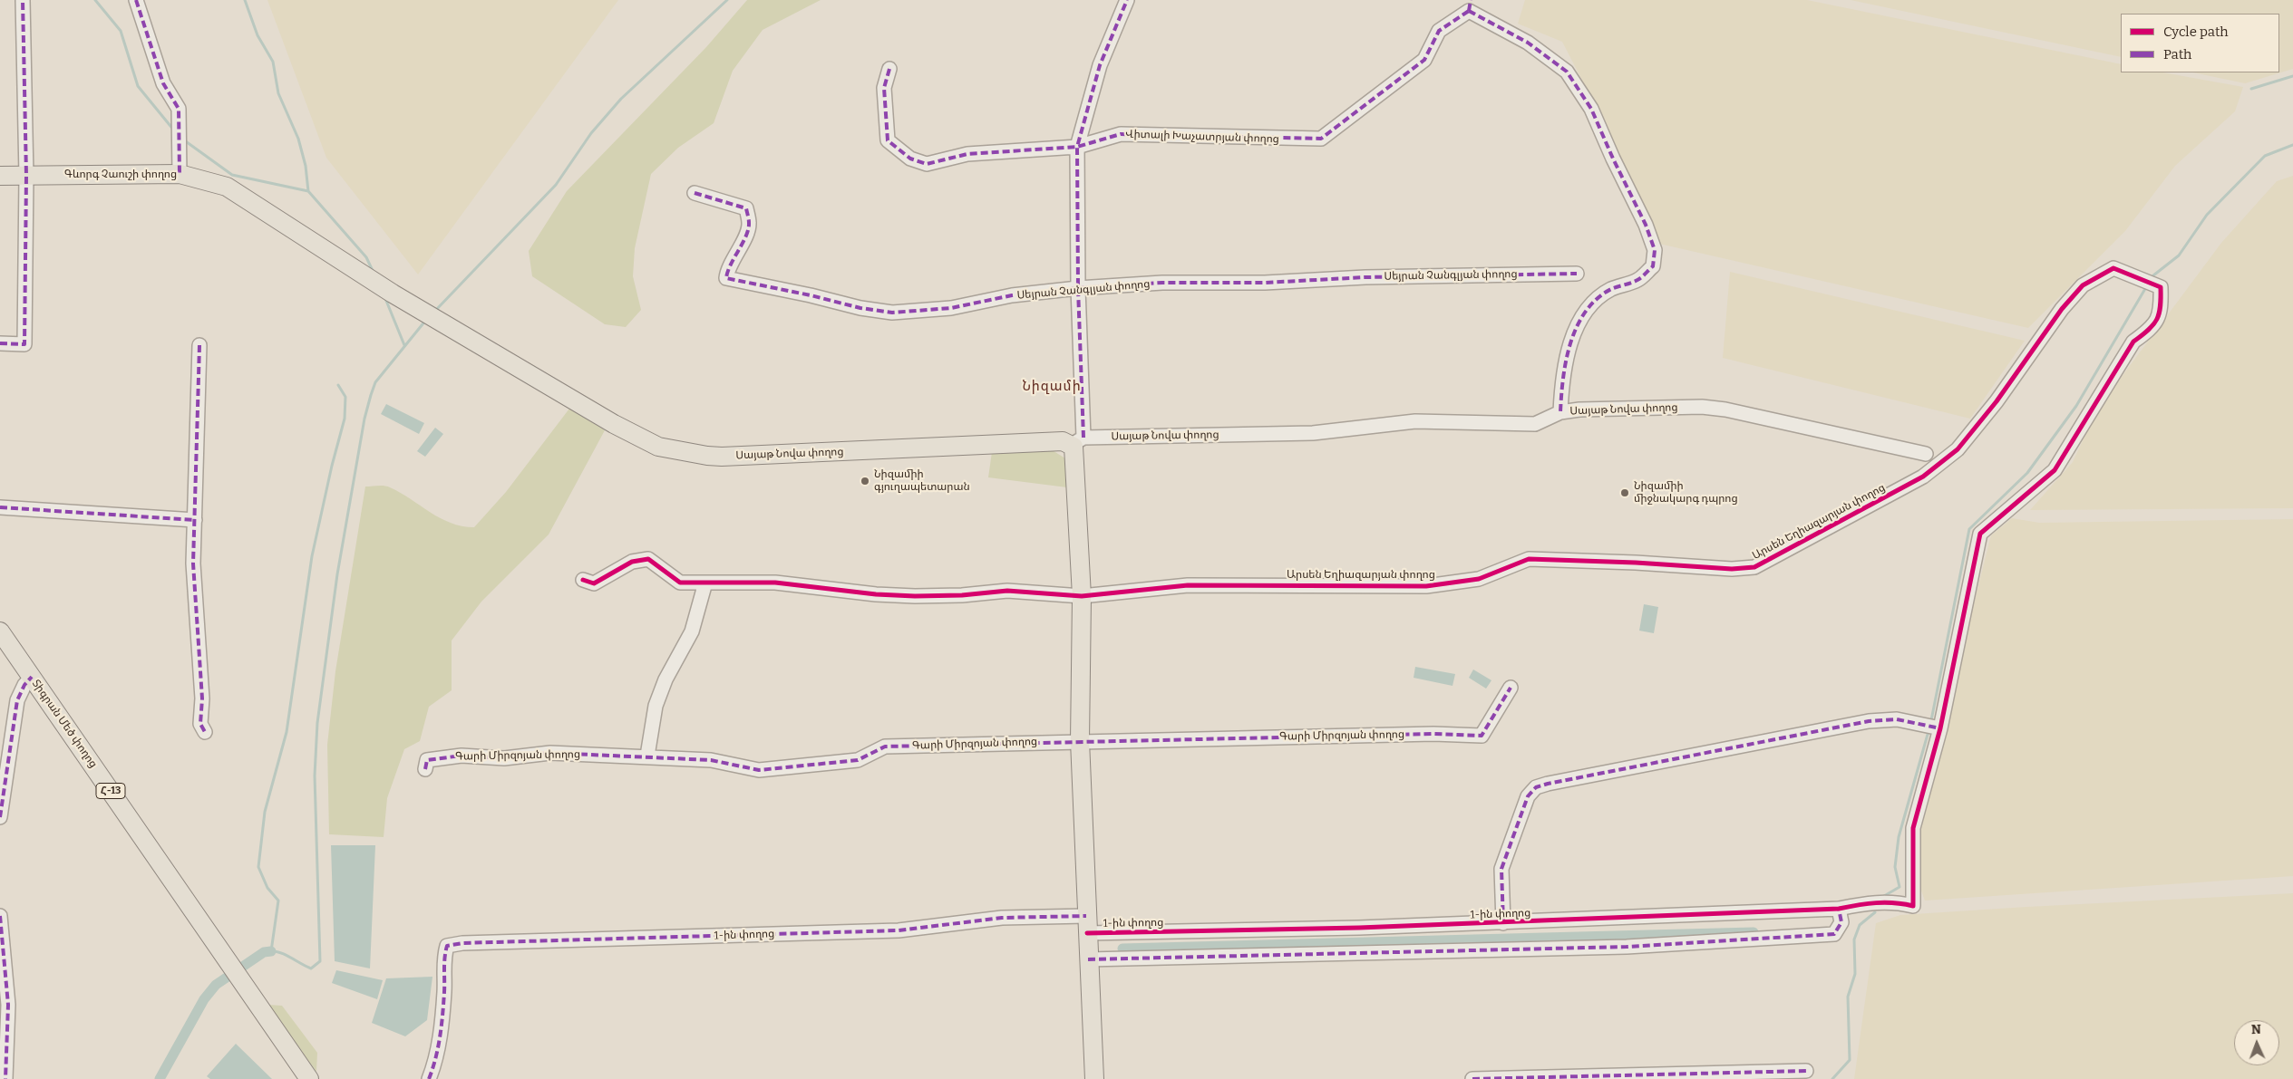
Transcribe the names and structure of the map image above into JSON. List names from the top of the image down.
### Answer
{
  "streets": {
    "main road": [
      "Գևորգ Չաուշի փողոց",
      "Սայաթ Նովա փողոց",
      "Տիգրան Մեծ փողոց",
      "Հ-13"
    ],
    "street": [
      "Վիտալի Խաչատրյան փողոց",
      "Սեյրան Չանգլյան փողոց",
      "Արսեն Եղիազարյան փողոց",
      "Գարի Միրզոյան փողոց",
      "1-ին փողոց"
    ]
  },
  "crossings": [
    ["Գևորգ Չաուշի փողոց", "Սայաթ Նովա փողոց"],
    ["Արսեն Եղիազարյան փողոց", "1-ին փողոց"]
  ],
  "districts": ["Նիզամի"],
  "places": ["Նիզամիի գյուղապետարան", "Նիզամիի միջնակարգ դպրոց"],
  "legend": ["Cycle path", "Path"],
  "north": "top"
}
